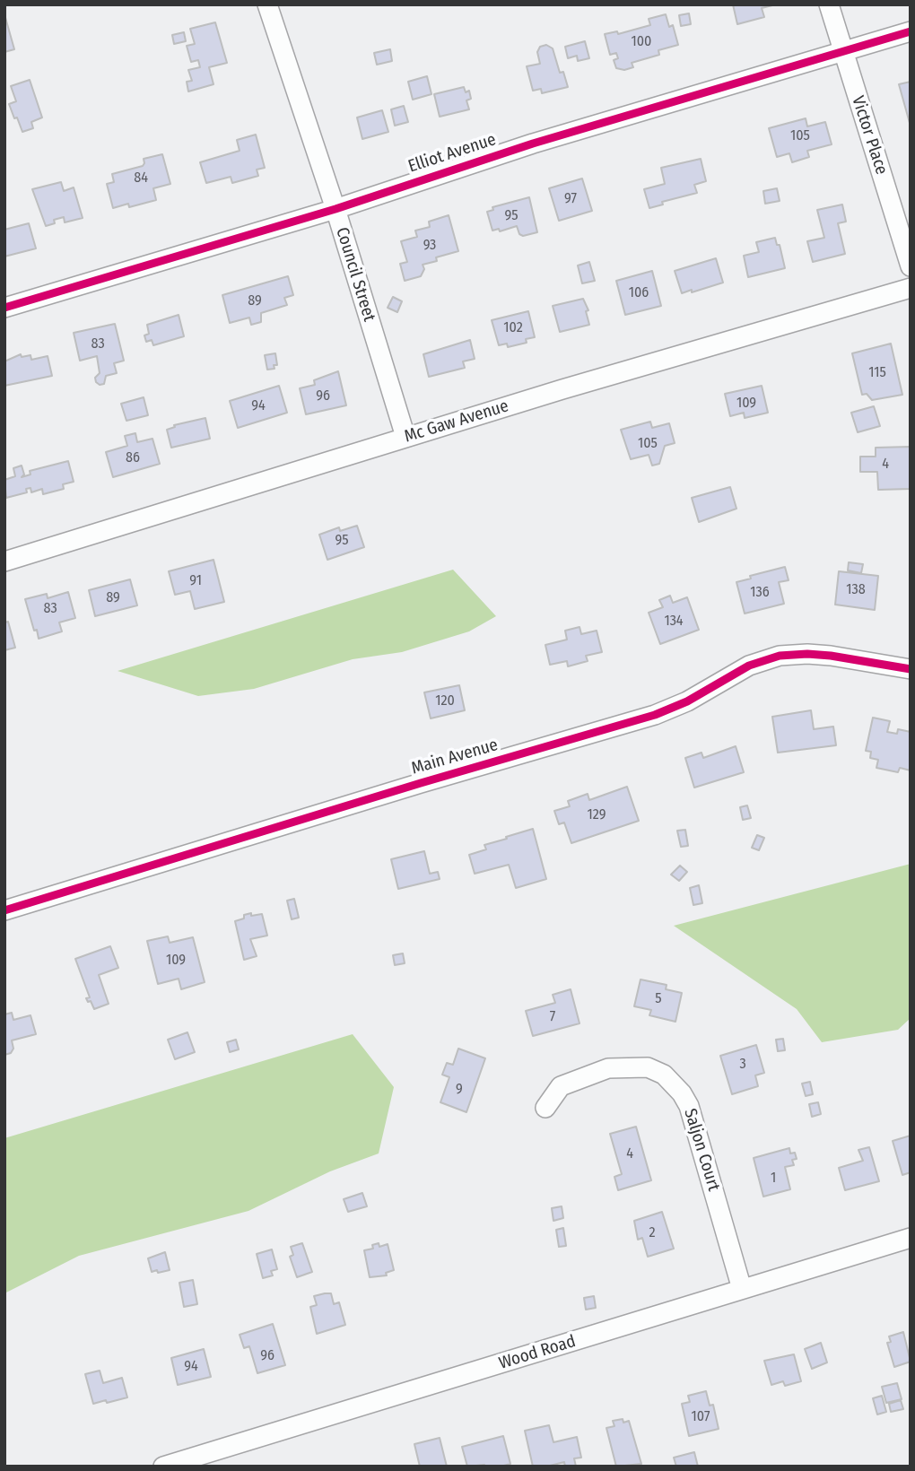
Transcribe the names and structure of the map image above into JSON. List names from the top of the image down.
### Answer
{
  "streets": {
    "street": [
      "Victor Place",
      "Elliot Avenue",
      "Council Street",
      "Mc Gaw Avenue",
      "Main Avenue",
      "Saljon Court",
      "Wood Road"
    ]
  },
  "crossings": [
    ["Victor Place", "Elliot Avenue"],
    ["Elliot Avenue", "Council Street"],
    ["Council Street", "Mc Gaw Avenue"],
    ["Saljon Court", "Wood Road"]
  ],
  "house_numbers": [
    "100",
    "105",
    "84",
    "97",
    "95",
    "93",
    "106",
    "89",
    "102",
    "83",
    "115",
    "96",
    "109",
    "94",
    "105",
    "86",
    "4",
    "95",
    "91",
    "138",
    "136",
    "89",
    "83",
    "134",
    "120",
    "129",
    "109",
    "5",
    "7",
    "3",
    "9",
    "4",
    "1",
    "2",
    "96",
    "94",
    "107"
  ]
}
